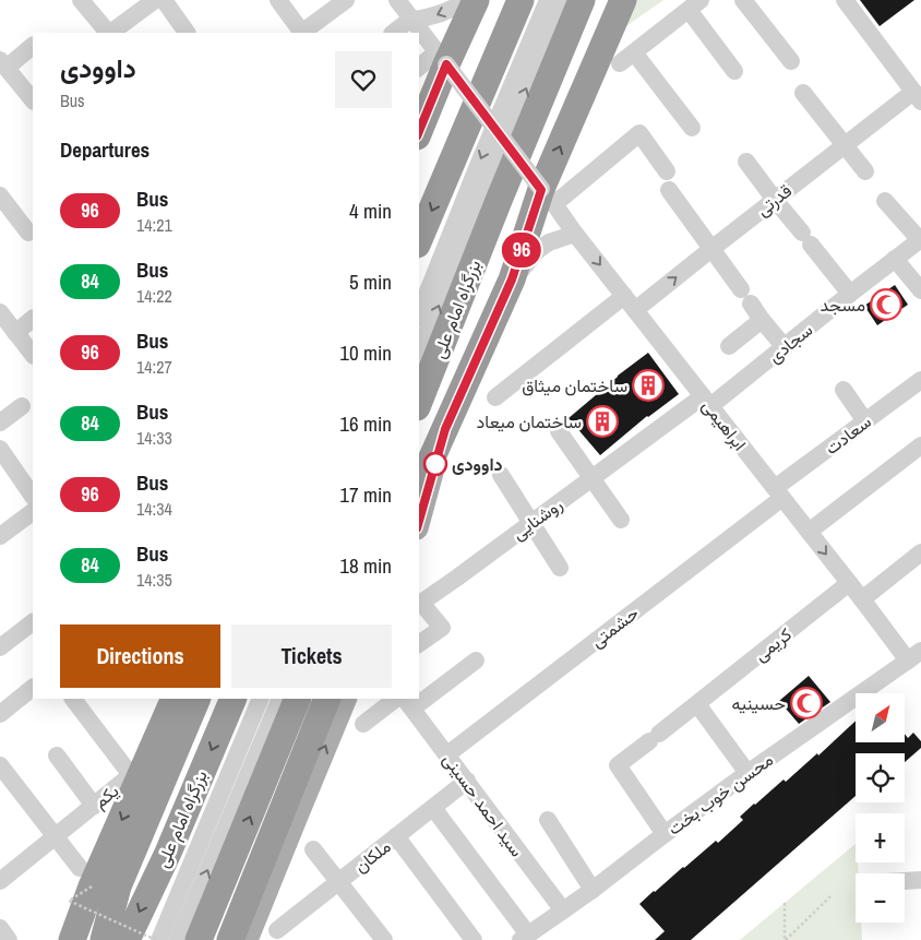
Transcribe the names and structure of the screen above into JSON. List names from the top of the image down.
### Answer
{
  "streets": {
    "highway": ["بزرگراه امام علی"],
    "street": [
      "قدرتی",
      "سجادی",
      "ابراهیمی",
      "سعادت",
      "روشنایی",
      "حشمتی",
      "کریمی",
      "محسن خوب بخت",
      "یکم",
      "سید احمد حسینی",
      "ملکان"
    ]
  },
  "crossings": [
    ["قدرتی", "ابراهیمی"],
    ["سجادی", "ابراهیمی"],
    ["سجادی", "روشنایی"],
    ["ابراهیمی", "سعادت"],
    ["ابراهیمی", "روشنایی"],
    ["ابراهیمی", "حشمتی"],
    ["ابراهیمی", "کریمی"],
    ["ابراهیمی", "محسن خوب بخت"],
    ["سعادت", "حشمتی"],
    ["حشمتی", "سید احمد حسینی"],
    ["کریمی", "محسن خوب بخت"],
    ["محسن خوب بخت", "سید احمد حسینی"],
    ["سید احمد حسینی", "ملکان"]
  ],
  "places": {
    "mosque": ["مسجد", "حسینیه"],
    "building": ["ساختمان میثاق", "ساختمان میعاد"],
    "other": ["داوودی"]
  },
  "lines": ["bus line 96"],
  "north": "top right",
  "page": {
    "on_map": "96",
    "heading": [
      ["داوودی", "Bus"],
      "Departures"
    ],
    "list": [
      {
        "mark": "96",
        "name": "Bus",
        "note": "14:21",
        "value": "4 min"
      },
      {
        "mark": "84",
        "name": "Bus",
        "note": "14:22",
        "value": "5 min"
      },
      {
        "mark": "96",
        "name": "Bus",
        "note": "14:27",
        "value": "10 min"
      },
      {
        "mark": "84",
        "name": "Bus",
        "note": "14:33",
        "value": "16 min"
      },
      {
        "mark": "96",
        "name": "Bus",
        "note": "14:34",
        "value": "17 min"
      },
      {
        "mark": "84",
        "name": "Bus",
        "note": "14:35",
        "value": "18 min"
      }
    ],
    "buttons": ["Directions", "Tickets"],
    "map_buttons": ["+", "−"]
  }
}
